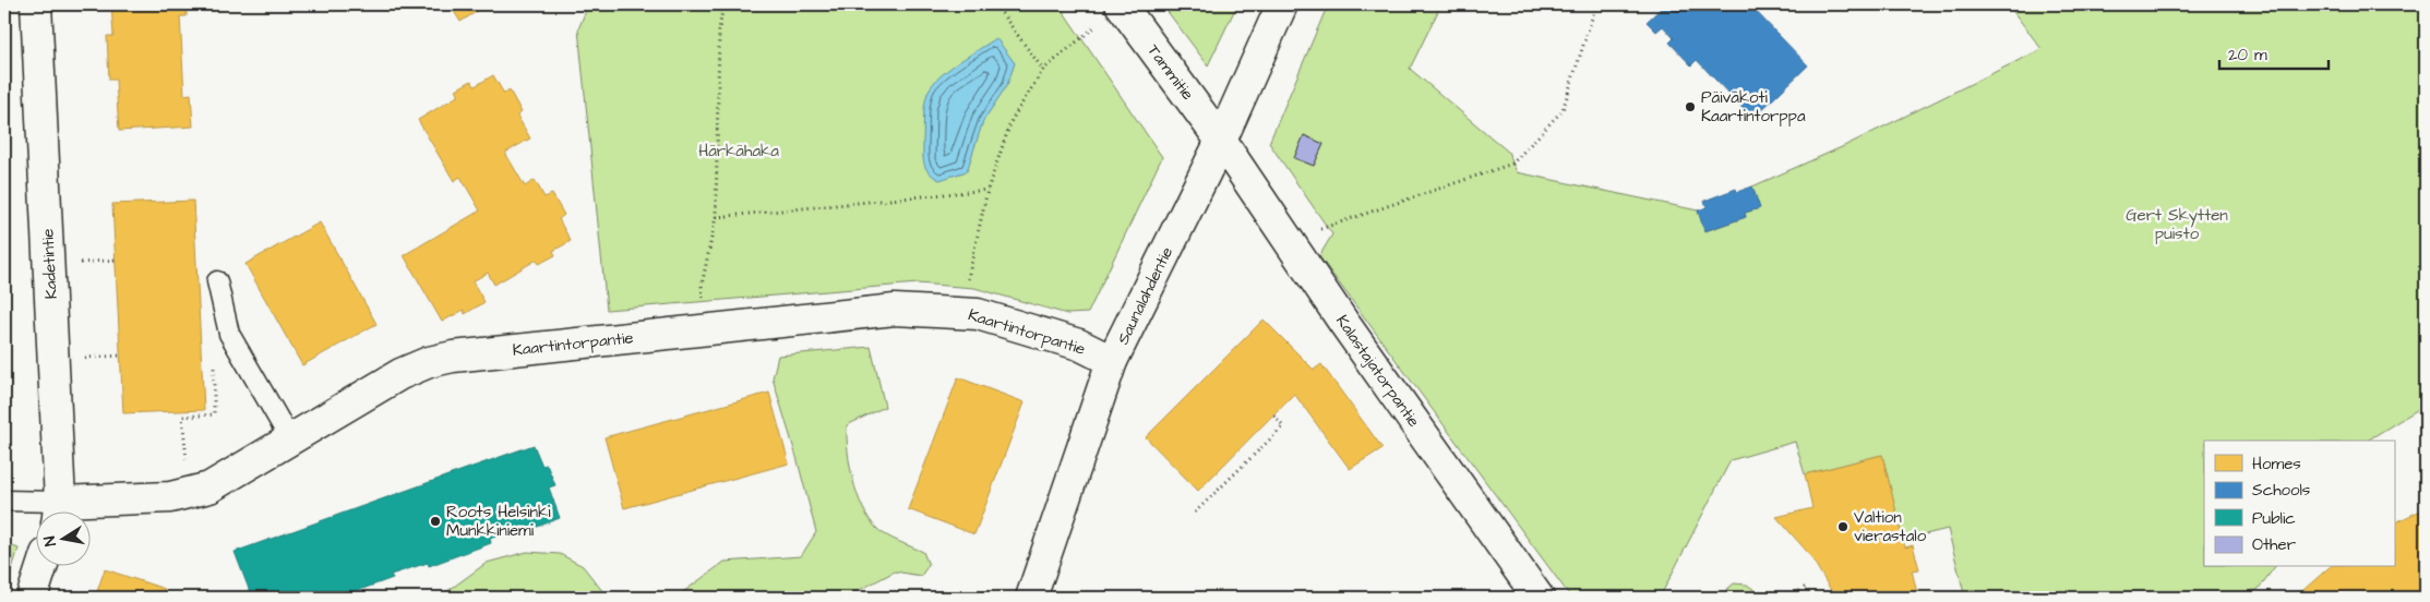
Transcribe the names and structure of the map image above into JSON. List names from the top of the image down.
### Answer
{
  "streets": {
    "street": [
      "Tammitie",
      "Kadetintie",
      "Saunalahdentie",
      "Kaartintorpantie",
      "Kalastajatorpantie"
    ]
  },
  "crossings": [
    ["Tammitie", "Saunalahdentie"],
    ["Tammitie", "Kalastajatorpantie"],
    ["Kadetintie", "Kaartintorpantie"],
    ["Saunalahdentie", "Kaartintorpantie"],
    ["Saunalahdentie", "Kalastajatorpantie"]
  ],
  "parks": ["Härkähaka", "Gert Skytten puisto"],
  "places": ["Päiväkoti Kaartintorppa", "Roots Helsinki Munkkiniemi", "Valtion vierastalo"],
  "legend": [
    "Homes",
    "Schools",
    "Public",
    "Other"
  ],
  "scale_bar": "20 m",
  "north": "left"
}
